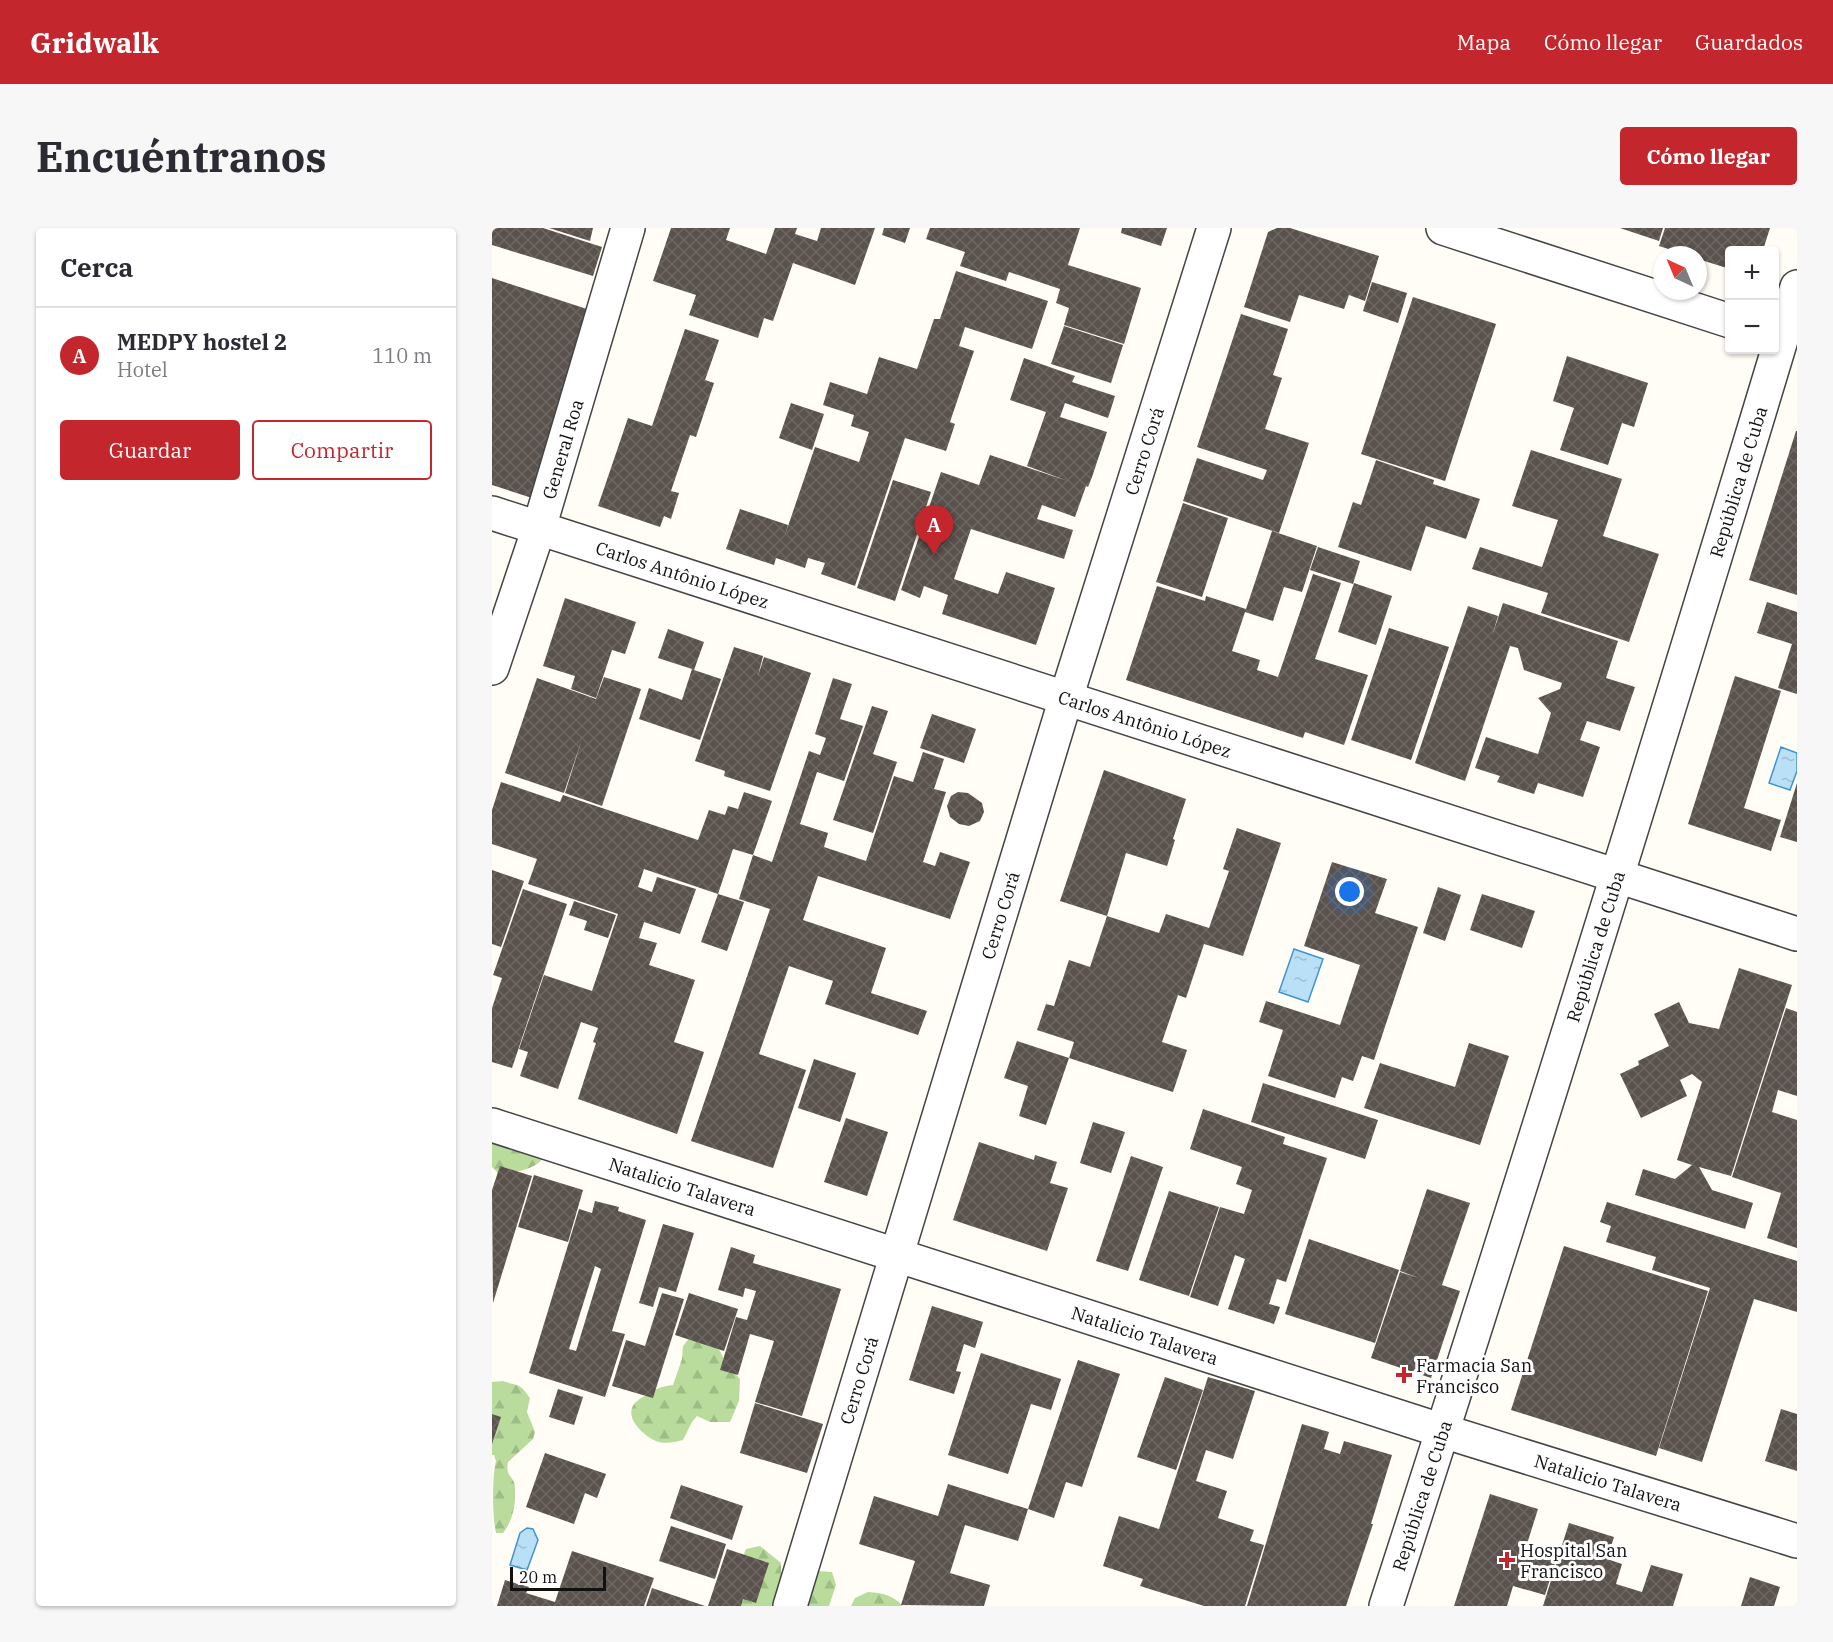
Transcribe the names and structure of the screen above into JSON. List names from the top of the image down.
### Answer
{
  "streets": {
    "street": [
      "General Roa",
      "Cerro Corá",
      "República de Cuba",
      "Carlos Antônio López",
      "Natalicio Talavera"
    ]
  },
  "crossings": [
    ["General Roa", "Carlos Antônio López"],
    ["Cerro Corá", "Carlos Antônio López"],
    ["Cerro Corá", "Natalicio Talavera"],
    ["República de Cuba", "Carlos Antônio López"],
    ["República de Cuba", "Natalicio Talavera"]
  ],
  "places": {
    "health": ["Farmacia San Francisco", "Hospital San Francisco"]
  },
  "scale_bar": "20 m",
  "north": "top left",
  "page": {
    "header": "Gridwalk",
    "nav": ["Mapa", "Cómo llegar", "Guardados"],
    "buttons": [
      "Cómo llegar",
      ["Guardar", "Compartir"]
    ],
    "title": "Encuéntranos",
    "heading": "Cerca",
    "map_buttons": ["+", "−"],
    "list": [
      {
        "mark": "A",
        "name": "MEDPY hostel 2",
        "note": "Hotel",
        "value": "110 m"
      }
    ],
    "pins": "A",
    "scale": "20 m"
  }
}
